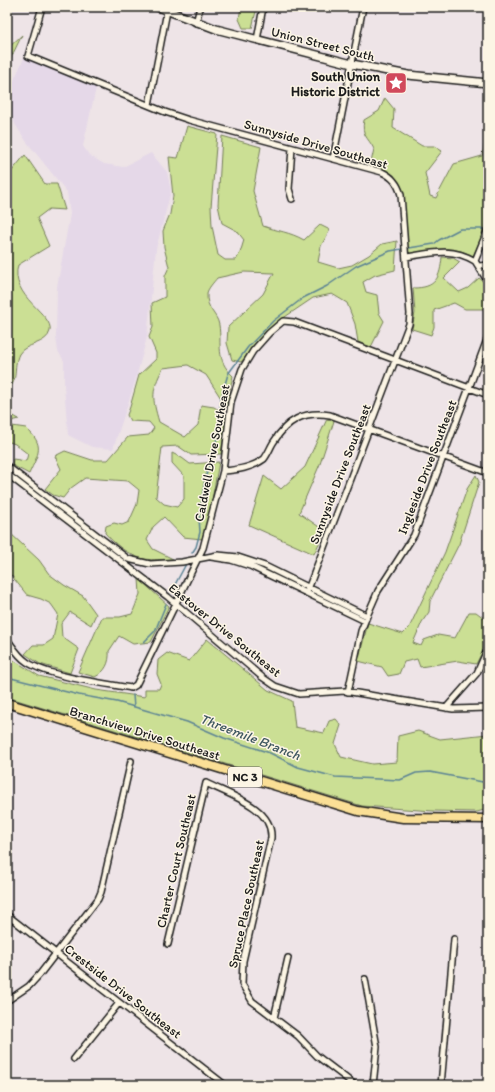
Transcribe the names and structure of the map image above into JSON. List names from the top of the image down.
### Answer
{
  "streets": {
    "main road": ["Union Street South", "Branchview Drive Southeast", "NC 3"],
    "street": [
      "Sunnyside Drive Southeast",
      "Caldwell Drive Southeast",
      "Ingleside Drive Southeast",
      "Eastover Drive Southeast",
      "Charter Court Southeast",
      "Spruce Place Southeast",
      "Crestside Drive Southeast"
    ]
  },
  "crossings": [
    ["Sunnyside Drive Southeast", "Caldwell Drive Southeast"],
    ["Caldwell Drive Southeast", "Ingleside Drive Southeast"],
    ["Caldwell Drive Southeast", "Eastover Drive Southeast"],
    ["Ingleside Drive Southeast", "Eastover Drive Southeast"],
    ["Charter Court Southeast", "Spruce Place Southeast"]
  ],
  "water": ["Threemile Branch"],
  "places": {
    "place": ["South Union Historic District"]
  }
}
